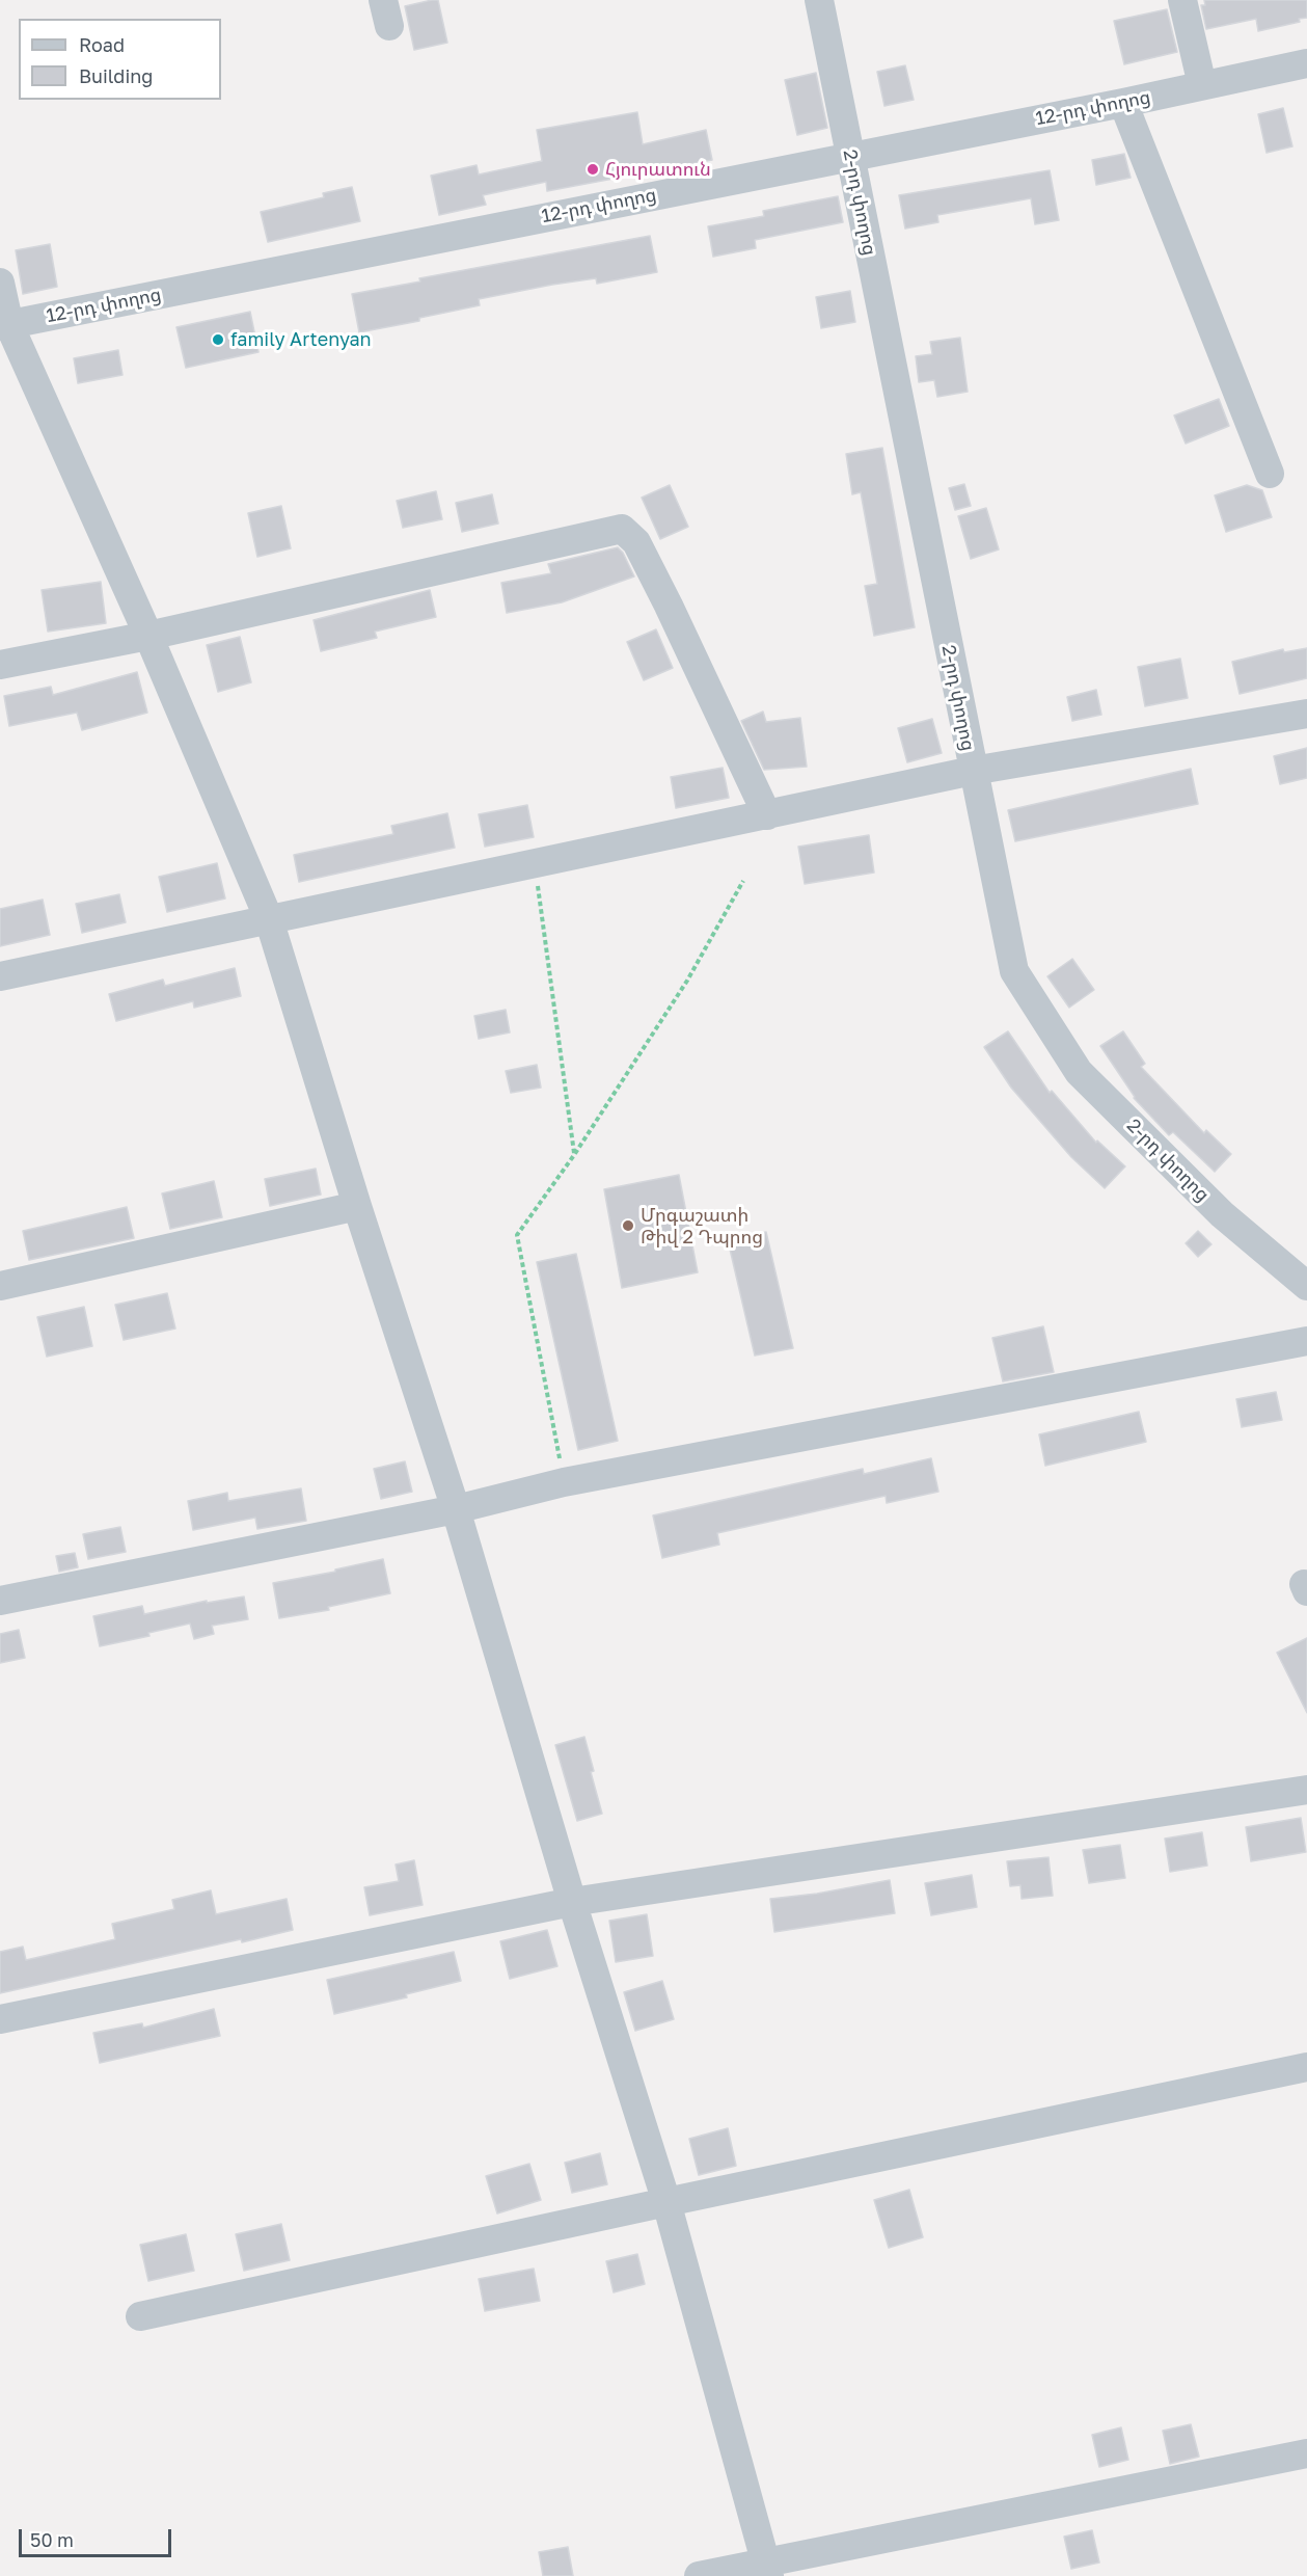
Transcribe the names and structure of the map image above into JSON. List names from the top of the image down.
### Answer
{
  "streets": {
    "street": ["12-րդ փողոց", "2-րդ փողոց"]
  },
  "crossings": [
    ["12-րդ փողոց", "2-րդ փողոց"]
  ],
  "places": ["Հյուրատուն", "family Artenyan", "Մրգաշատի Թիվ 2 Դպրոց"],
  "legend": ["Road", "Building"],
  "scale_bar": "50 m"
}
